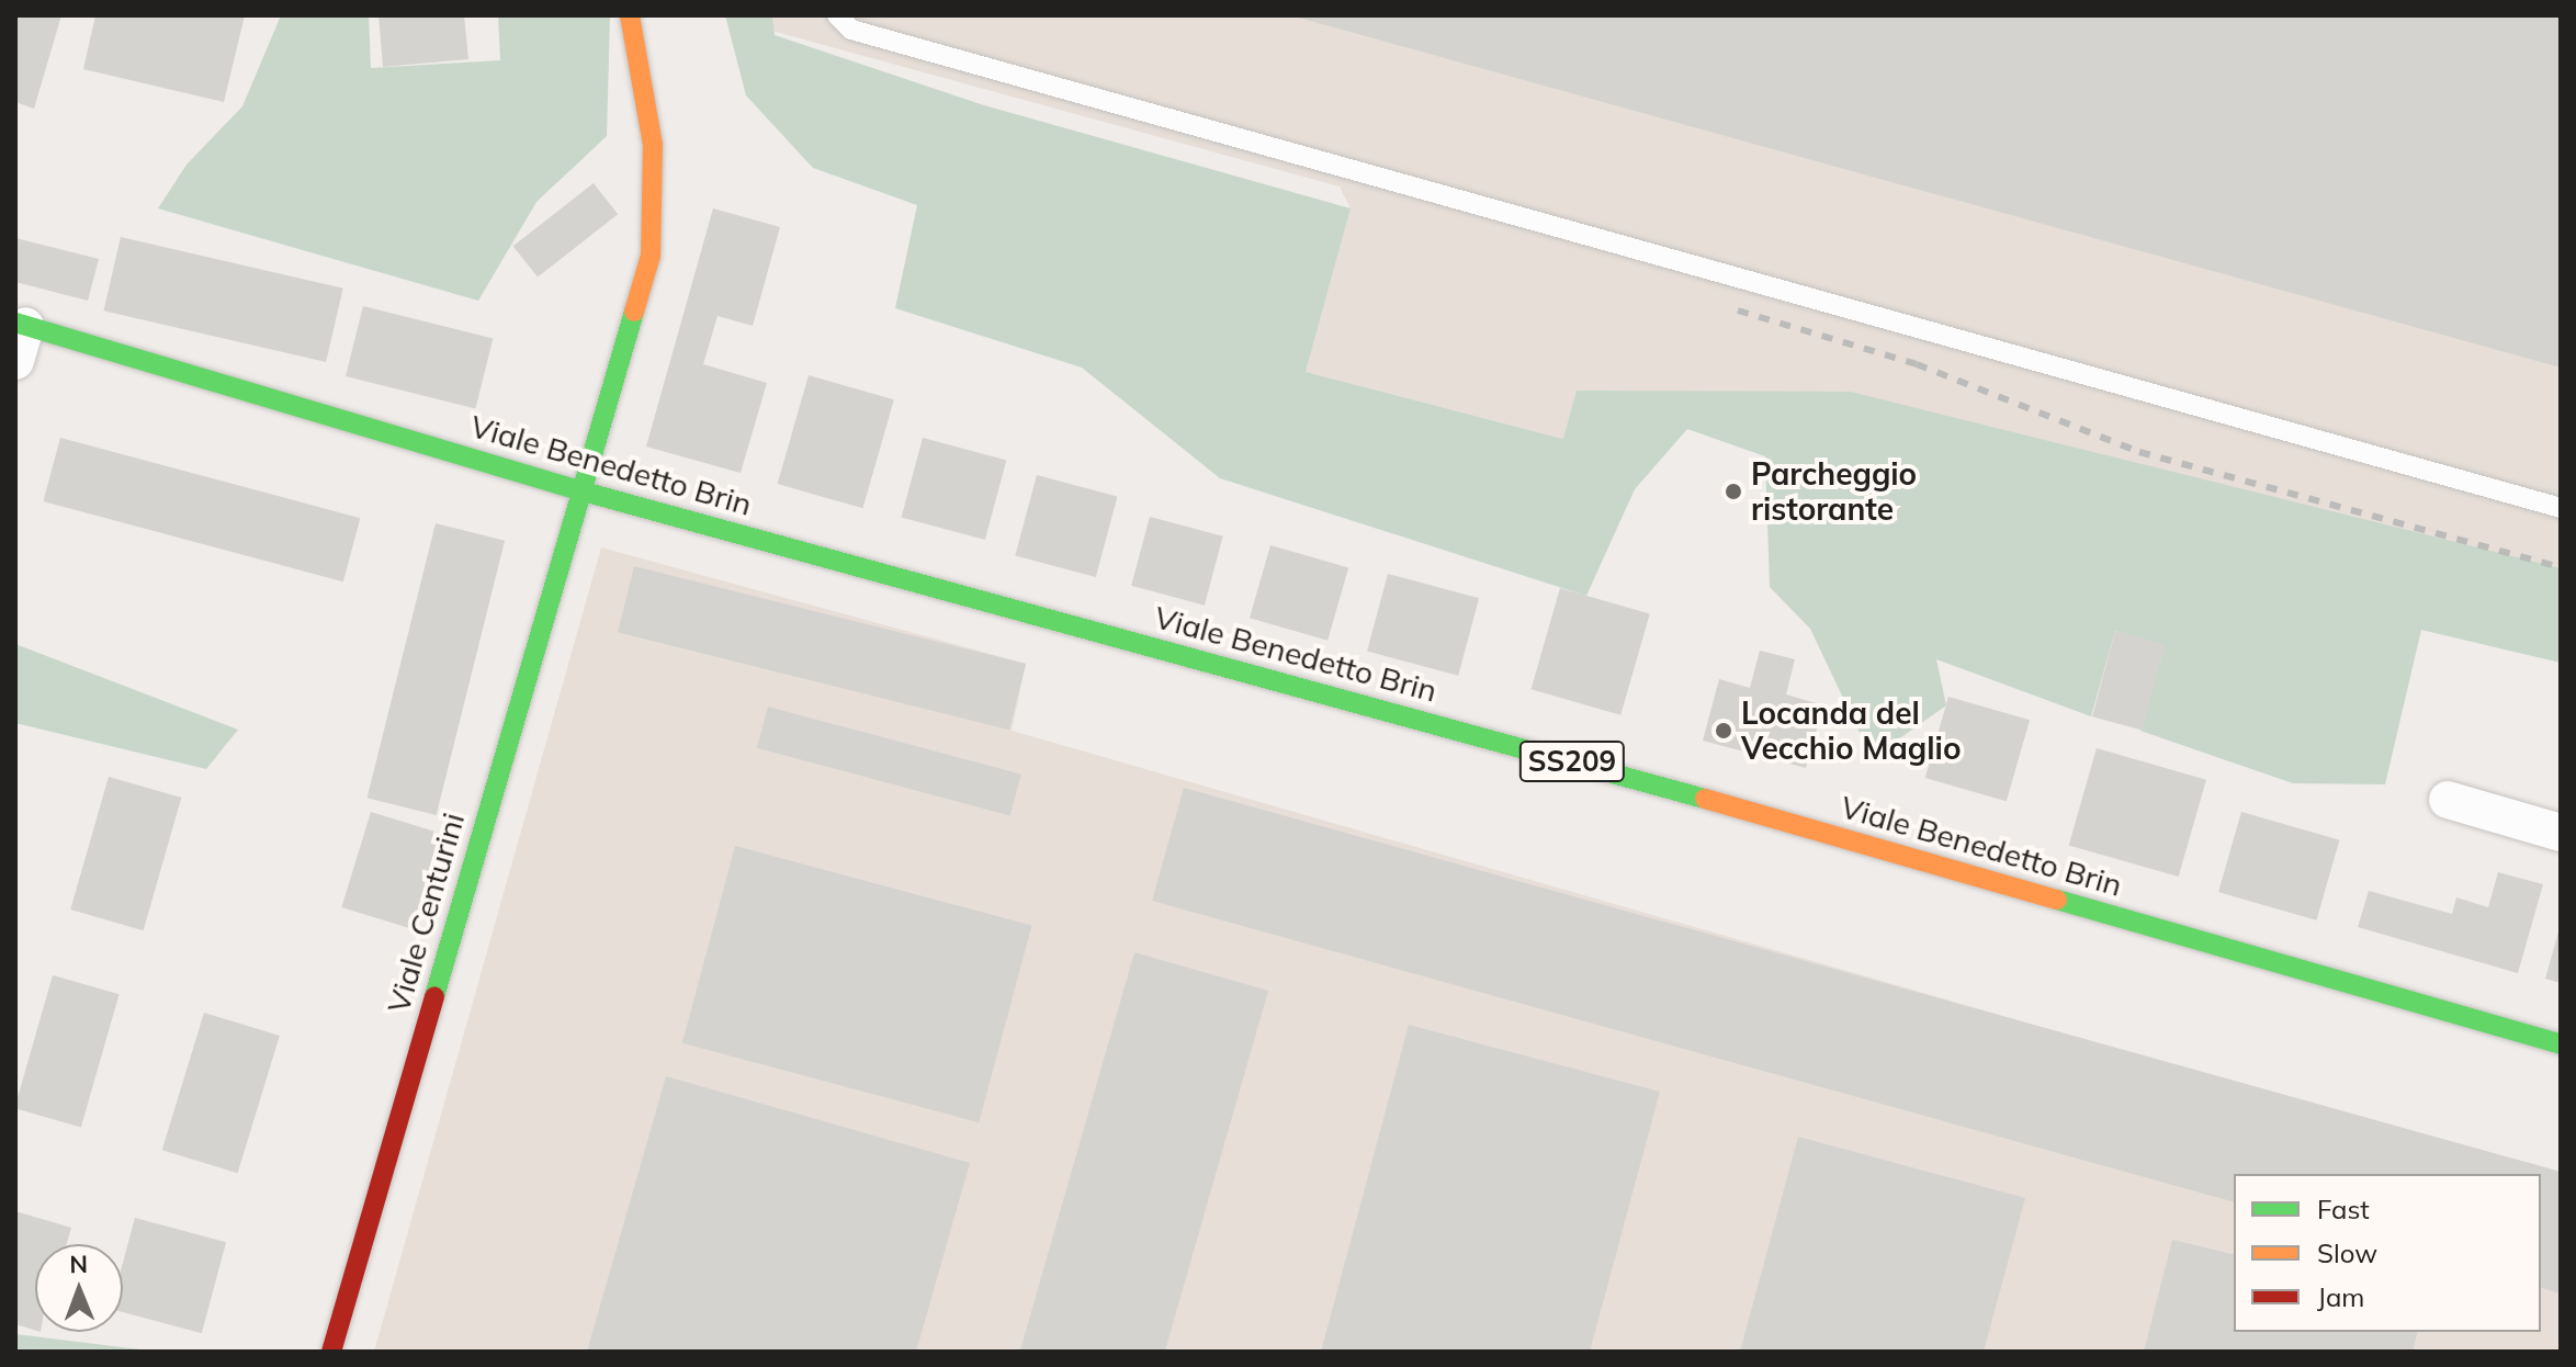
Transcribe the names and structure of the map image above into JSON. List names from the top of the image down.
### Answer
{
  "streets": {
    "main road": ["Viale Benedetto Brin", "SS209", "Viale Centurini"]
  },
  "crossings": [
    ["Viale Benedetto Brin", "Viale Centurini"]
  ],
  "places": ["Parcheggio ristorante", "Locanda del Vecchio Maglio"],
  "legend": ["Fast", "Slow", "Jam"],
  "north": "top"
}
